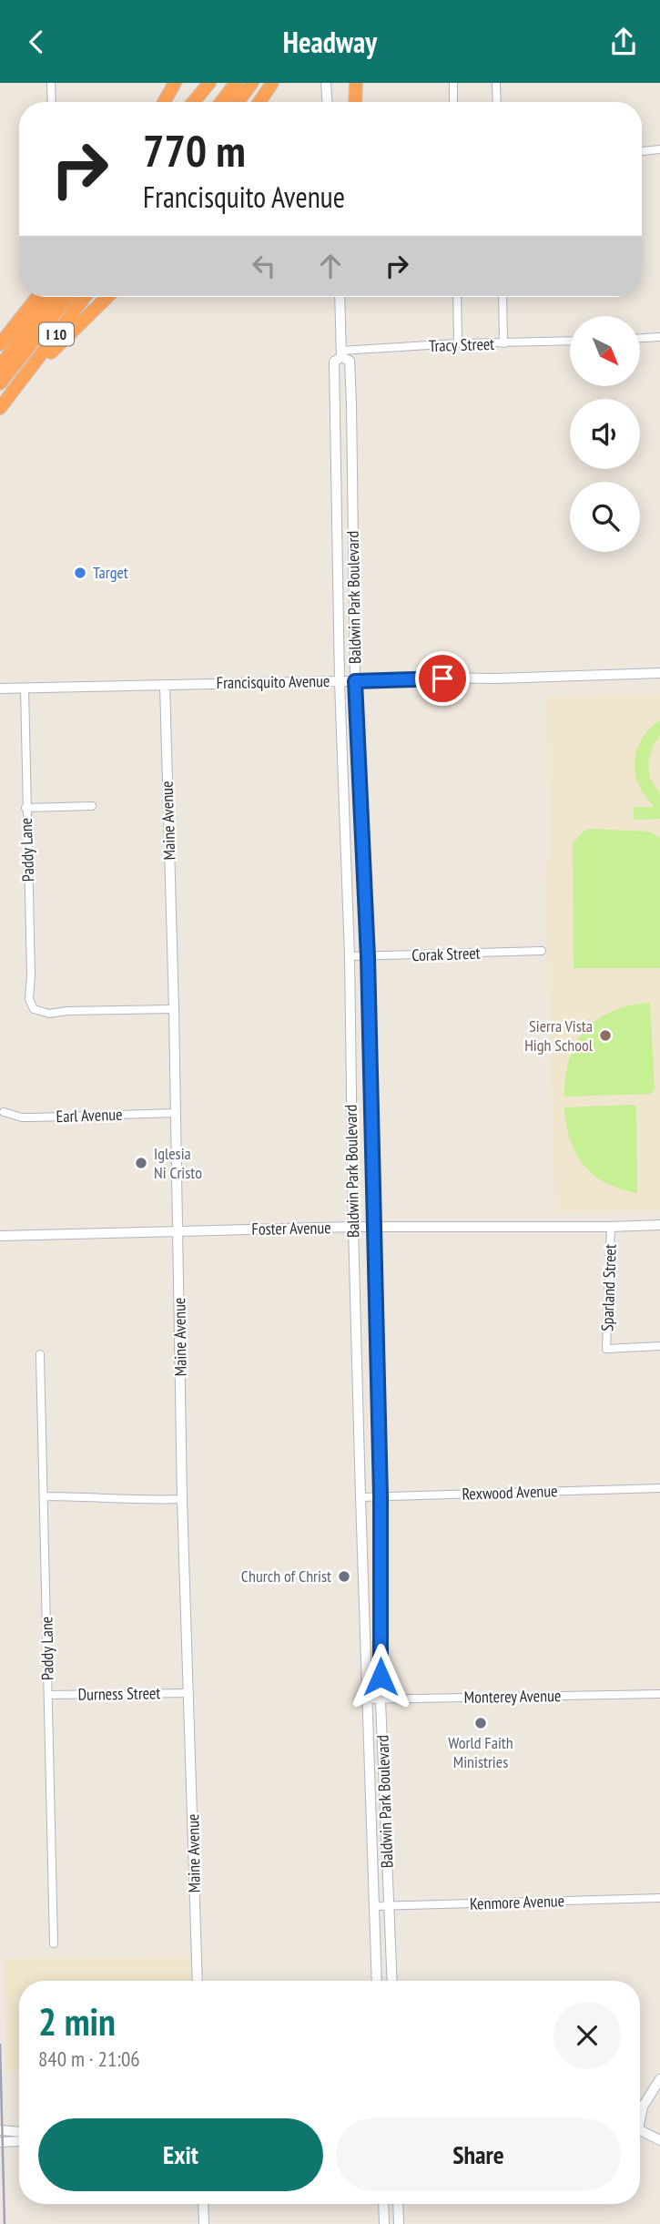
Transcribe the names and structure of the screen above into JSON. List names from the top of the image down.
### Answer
{
  "streets": {
    "highway": ["I 10"],
    "main road": [
      "Baldwin Park Boulevard",
      "Francisquito Avenue",
      "Maine Avenue",
      "Foster Avenue"
    ],
    "street": [
      "Tracy Street",
      "Paddy Lane",
      "Corak Street",
      "Earl Avenue",
      "Sparland Street",
      "Rexwood Avenue",
      "Durness Street",
      "Monterey Avenue",
      "Kenmore Avenue"
    ]
  },
  "crossings": [
    ["Tracy Street", "Baldwin Park Boulevard"],
    ["Baldwin Park Boulevard", "Francisquito Avenue"],
    ["Baldwin Park Boulevard", "Corak Street"],
    ["Baldwin Park Boulevard", "Foster Avenue"],
    ["Baldwin Park Boulevard", "Rexwood Avenue"],
    ["Baldwin Park Boulevard", "Monterey Avenue"],
    ["Baldwin Park Boulevard", "Kenmore Avenue"],
    ["Francisquito Avenue", "Maine Avenue"],
    ["Francisquito Avenue", "Paddy Lane"],
    ["Maine Avenue", "Paddy Lane"],
    ["Maine Avenue", "Earl Avenue"],
    ["Maine Avenue", "Foster Avenue"],
    ["Maine Avenue", "Durness Street"],
    ["Paddy Lane", "Durness Street"],
    ["Foster Avenue", "Sparland Street"]
  ],
  "places": [
    "Target",
    "Sierra Vista High School",
    "Iglesia Ni Cristo",
    "Church of Christ",
    "World Faith Ministries"
  ],
  "north": "bottom right",
  "page": {
    "header": "Headway",
    "turn": ["770 m", "Francisquito Avenue"],
    "heading": ["2 min", "840 m · 21:06"],
    "buttons": ["Exit", "Share"]
  }
}
